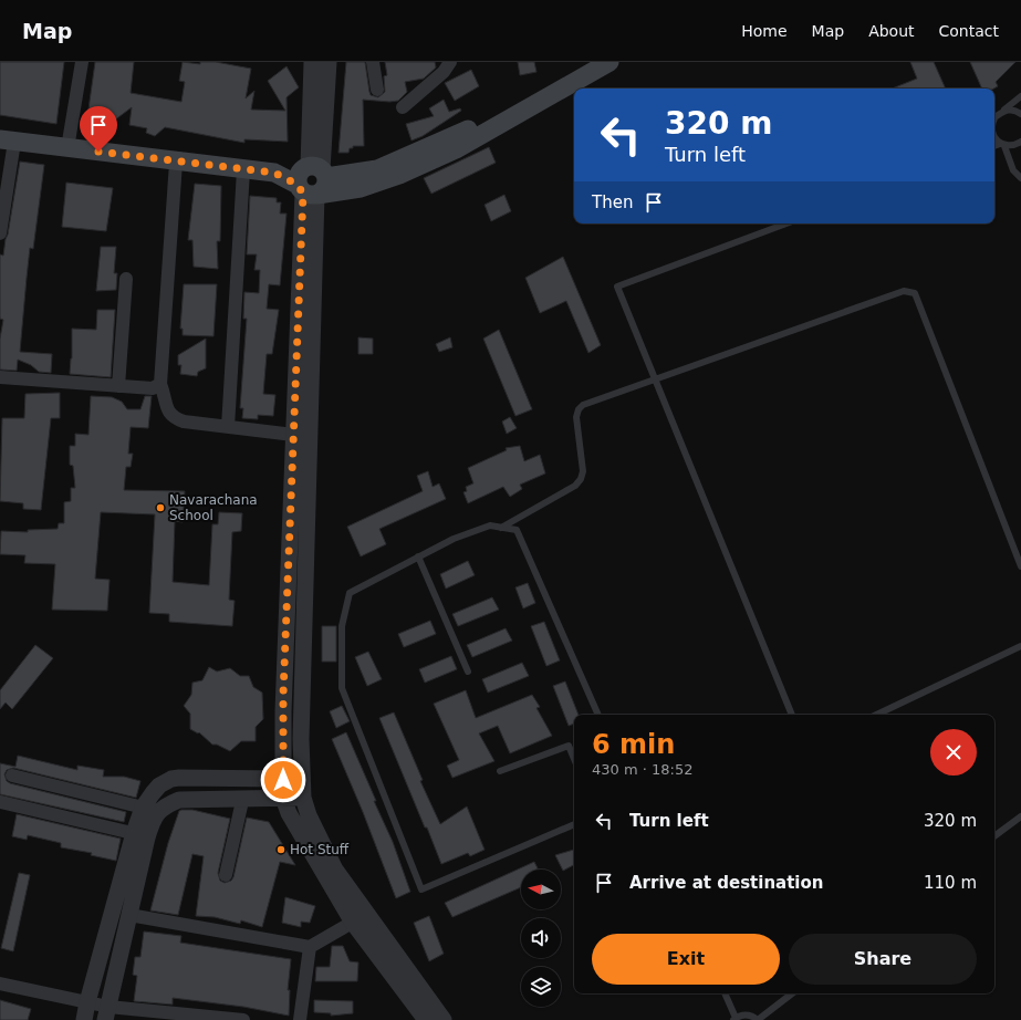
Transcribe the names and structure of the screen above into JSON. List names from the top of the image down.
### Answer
{
  "places": ["Navarachana School", "Hot Stuff"],
  "north": "left",
  "page": {
    "header": "Map",
    "nav": [
      "Home",
      "Map",
      "About",
      "Contact"
    ],
    "turn": ["320 m", "Turn left"],
    "then": "Then",
    "heading": ["6 min", "430 m · 18:52"],
    "list": [
      {
        "name": "Turn left",
        "value": "320 m"
      },
      {
        "name": "Arrive at destination",
        "value": "110 m"
      }
    ],
    "buttons": ["Exit", "Share"]
  }
}
